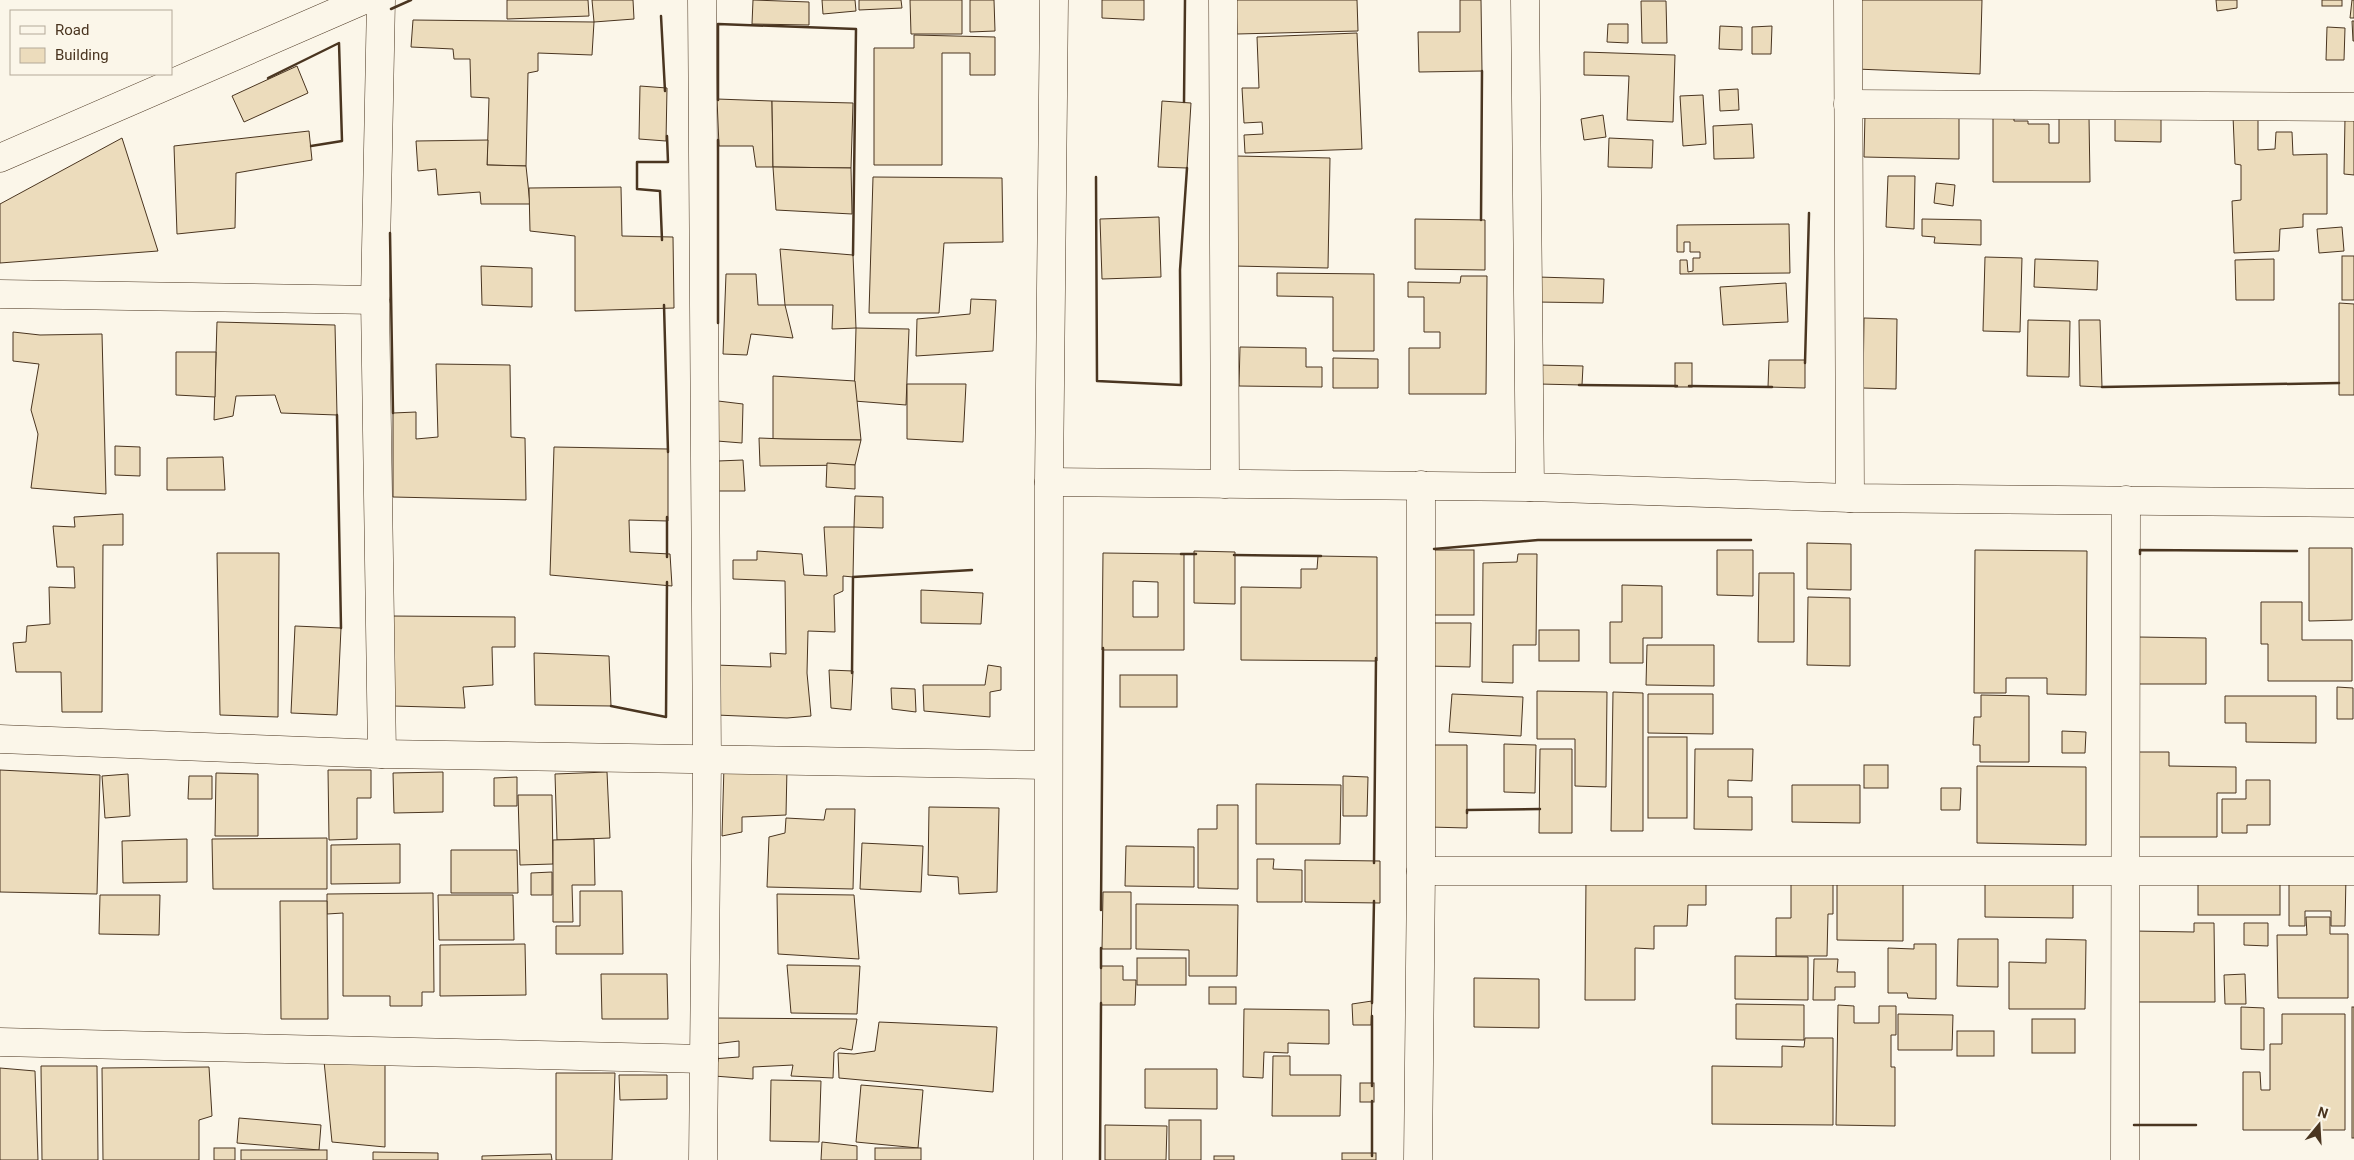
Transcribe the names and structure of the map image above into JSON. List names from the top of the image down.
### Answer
{
  "legend": ["Road", "Building"],
  "north": "top"
}
